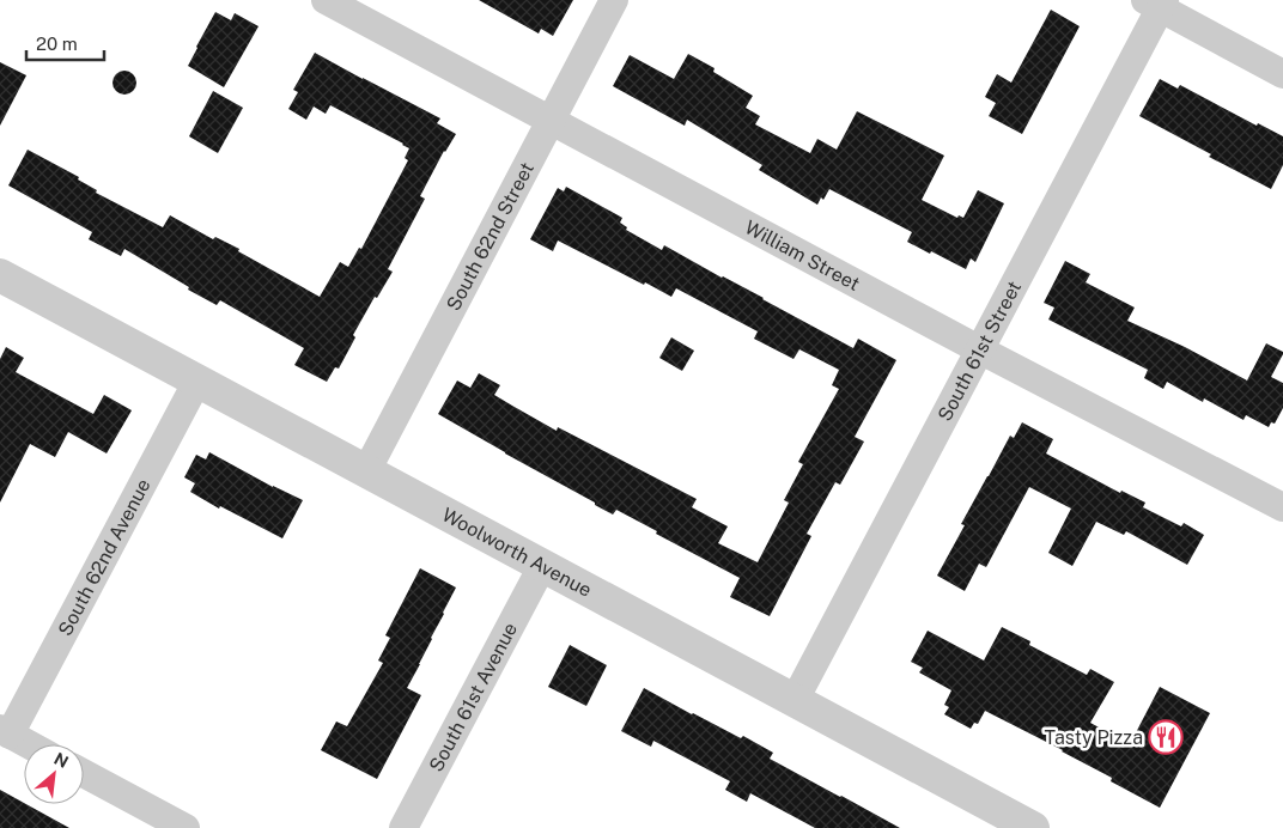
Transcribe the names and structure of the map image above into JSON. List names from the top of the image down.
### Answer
{
  "streets": {
    "street": [
      "South 62nd Street",
      "William Street",
      "South 61st Street",
      "Woolworth Avenue",
      "South 62nd Avenue",
      "South 61st Avenue"
    ]
  },
  "crossings": [
    ["South 62nd Street", "William Street"],
    ["South 62nd Street", "Woolworth Avenue"],
    ["William Street", "South 61st Street"],
    ["South 61st Street", "Woolworth Avenue"],
    ["Woolworth Avenue", "South 62nd Avenue"],
    ["Woolworth Avenue", "South 61st Avenue"]
  ],
  "places": {
    "restaurant": ["Tasty Pizza"]
  },
  "scale_bar": "20 m",
  "north": "top right"
}
